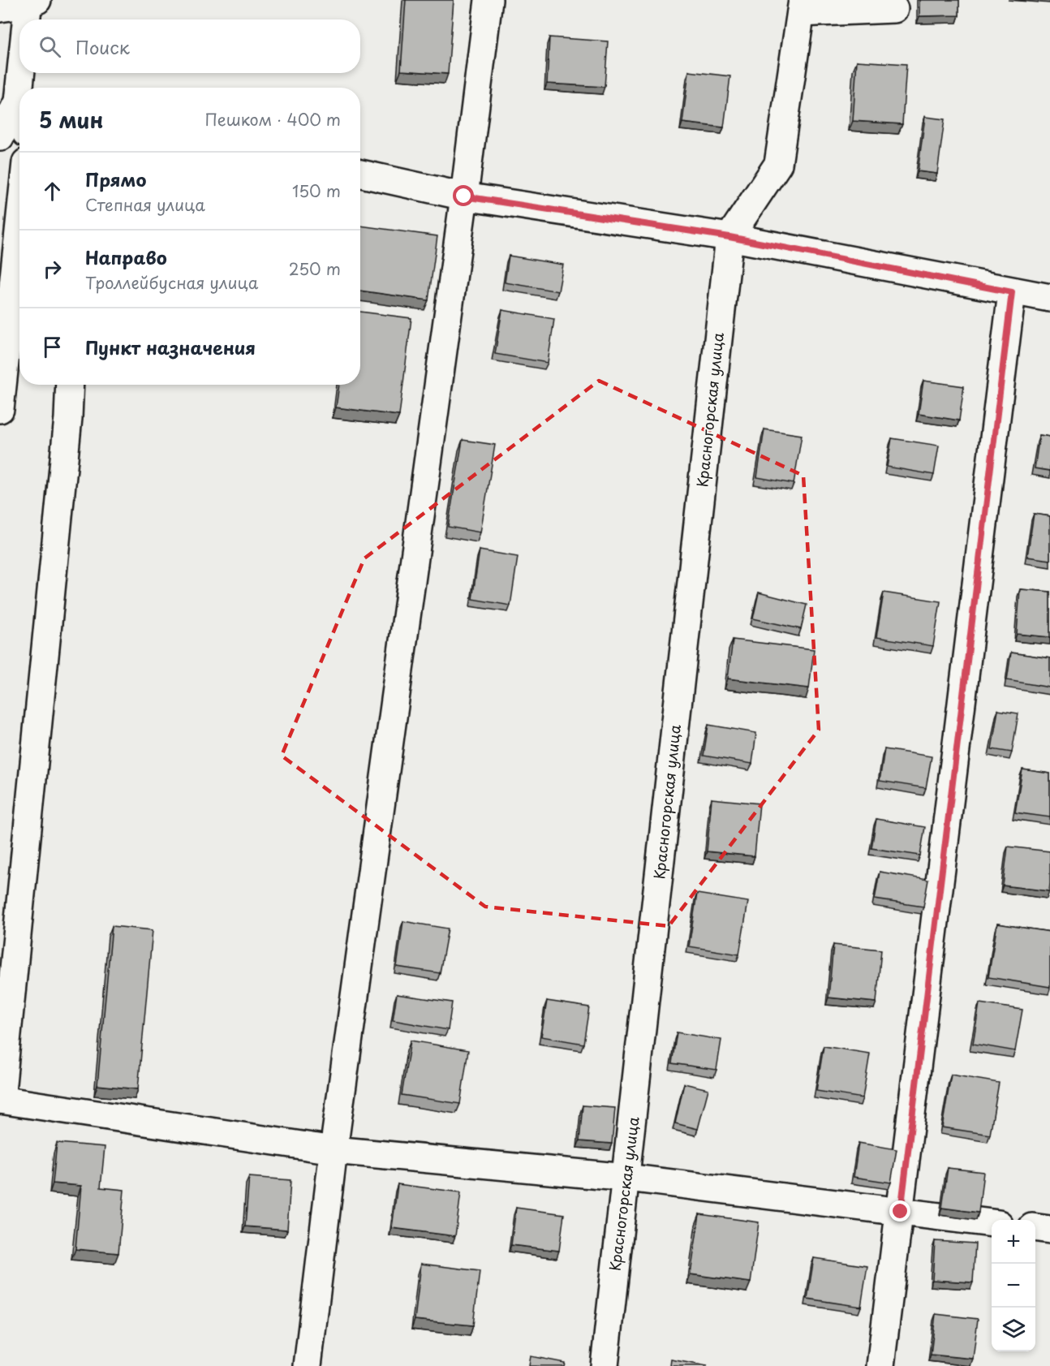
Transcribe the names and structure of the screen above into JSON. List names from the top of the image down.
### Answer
{
  "streets": {
    "street": ["Красногорская улица"]
  },
  "page": {
    "search": "Поиск",
    "heading": ["5 мин", "Пешком · 400 m"],
    "list": [
      ["Прямо", "Степная улица", "150 m"],
      ["Направо", "Троллейбусная улица", "250 m"],
      "Пункт назначения"
    ],
    "map_buttons": ["+", "−"]
  }
}
